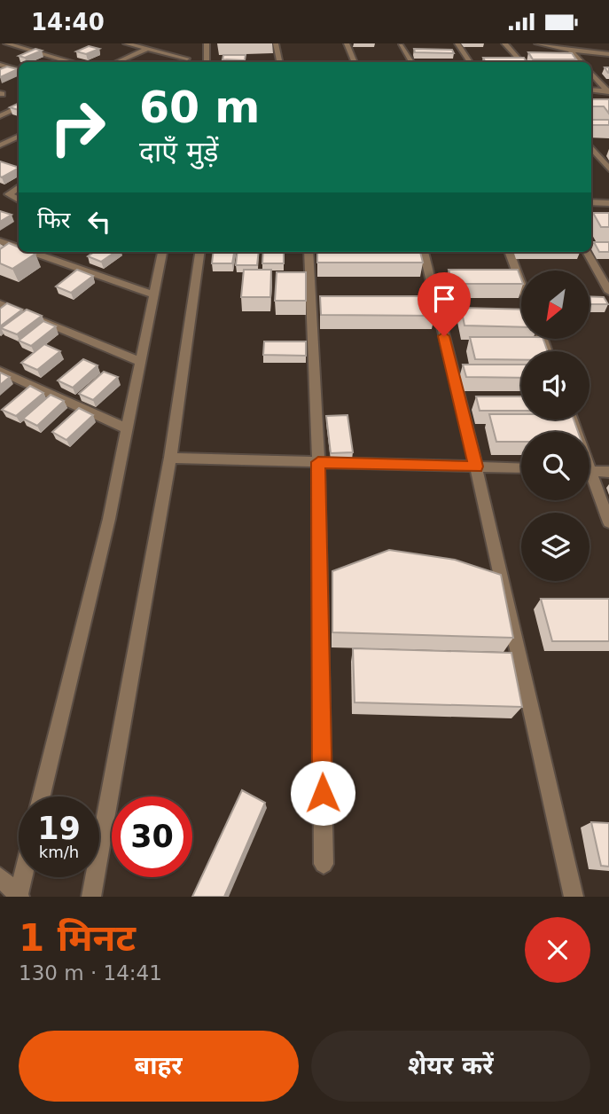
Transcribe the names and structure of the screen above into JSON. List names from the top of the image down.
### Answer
{
  "north": "bottom left",
  "page": {
    "status": "14:40",
    "turn": ["60 m", "दाएँ मुड़ें"],
    "then": "फिर",
    "speed": "19 km/h",
    "limit": "30",
    "heading": ["1 मिनट", "130 m · 14:41"],
    "buttons": ["बाहर", "शेयर करें"]
  }
}
